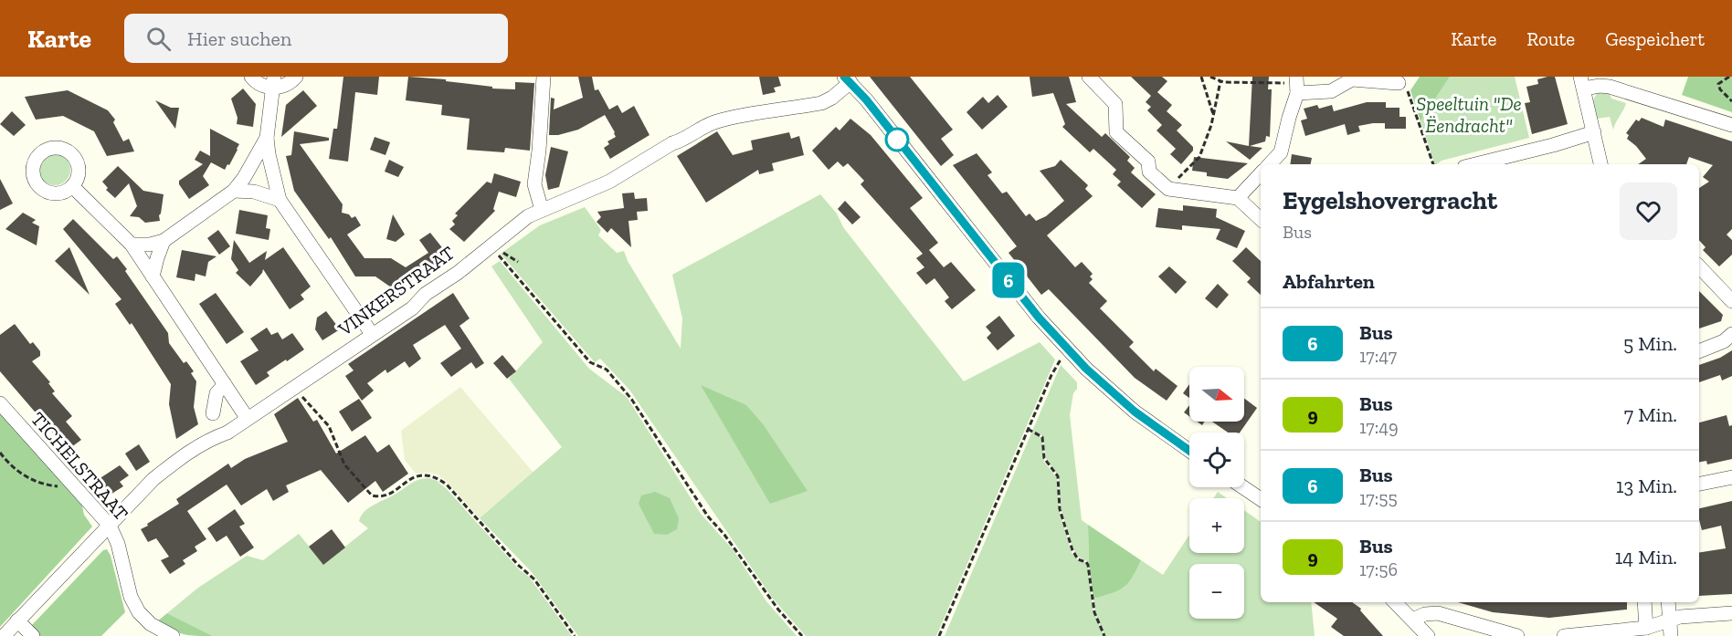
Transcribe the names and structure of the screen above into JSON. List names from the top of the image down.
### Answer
{
  "streets": {
    "street": ["VINKERSTRAAT", "TICHELSTRAAT"]
  },
  "crossings": [
    ["VINKERSTRAAT", "TICHELSTRAAT"]
  ],
  "parks": ["Speeltuin \"De Ëendracht\""],
  "lines": ["bus line 6"],
  "north": "right",
  "page": {
    "header": "Karte",
    "search": "Hier suchen",
    "nav": ["Karte", "Route", "Gespeichert"],
    "on_map": "6",
    "heading": [
      ["Eygelshovergracht", "Bus"],
      "Abfahrten"
    ],
    "list": [
      {
        "mark": "6",
        "name": "Bus",
        "note": "17:47",
        "value": "5 Min."
      },
      {
        "mark": "9",
        "name": "Bus",
        "note": "17:49",
        "value": "7 Min."
      },
      {
        "mark": "6",
        "name": "Bus",
        "note": "17:55",
        "value": "13 Min."
      },
      {
        "mark": "9",
        "name": "Bus",
        "note": "17:56",
        "value": "14 Min."
      }
    ],
    "map_buttons": ["+", "−"]
  }
}
